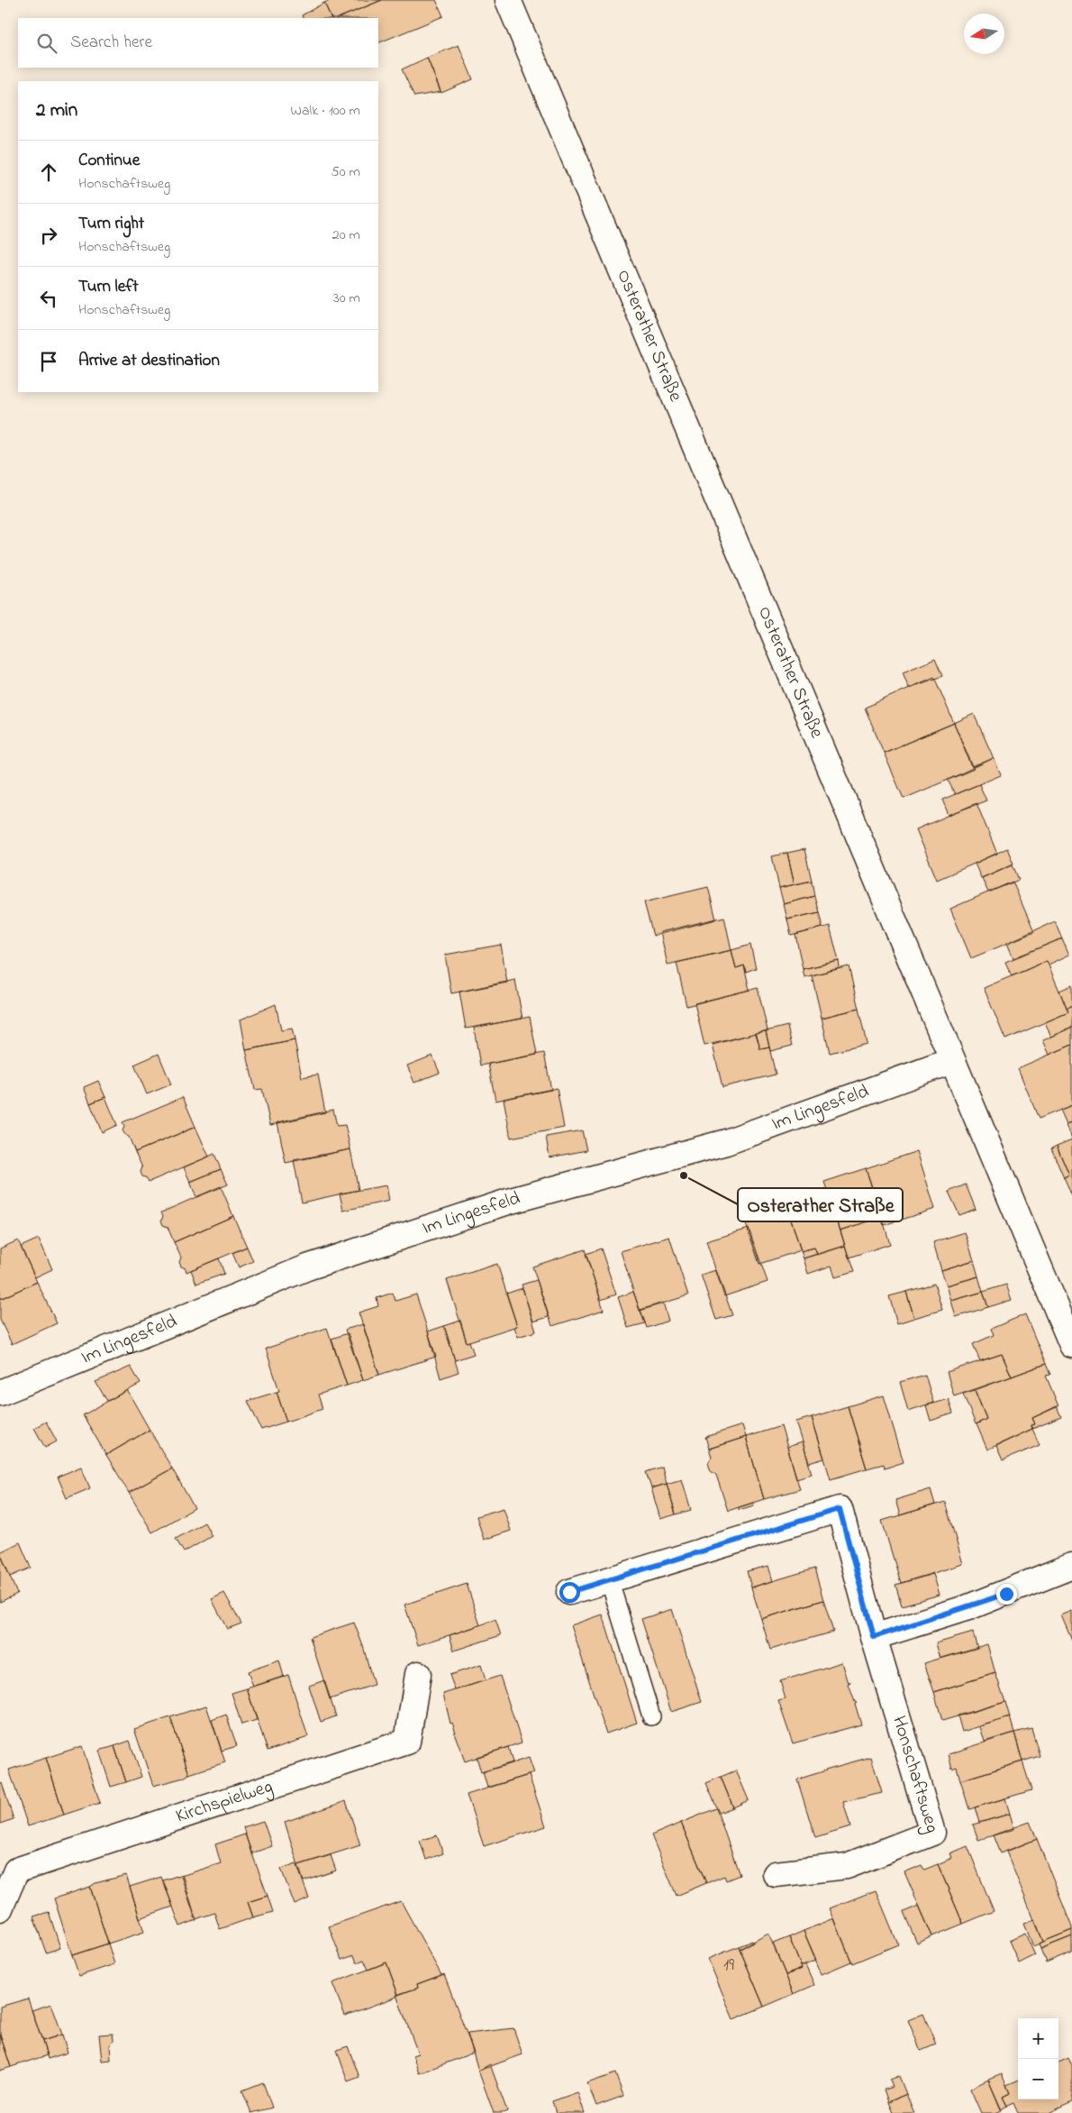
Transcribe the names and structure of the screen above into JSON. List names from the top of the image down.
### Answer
{
  "streets": {
    "street": [
      "Osterather Straße",
      "Im Lingesfeld",
      "Honschaftsweg",
      "Kirchspielweg"
    ]
  },
  "crossings": [
    ["Osterather Straße", "Im Lingesfeld"]
  ],
  "places": ["Osterather Straße"],
  "house_numbers": ["19"],
  "north": "left",
  "page": {
    "search": "Search here",
    "heading": ["2 min", "Walk · 100 m"],
    "list": [
      ["Continue", "Honschaftsweg", "50 m"],
      ["Turn right", "Honschaftsweg", "20 m"],
      ["Turn left", "Honschaftsweg", "30 m"],
      "Arrive at destination"
    ],
    "map_buttons": ["+", "−"]
  }
}
